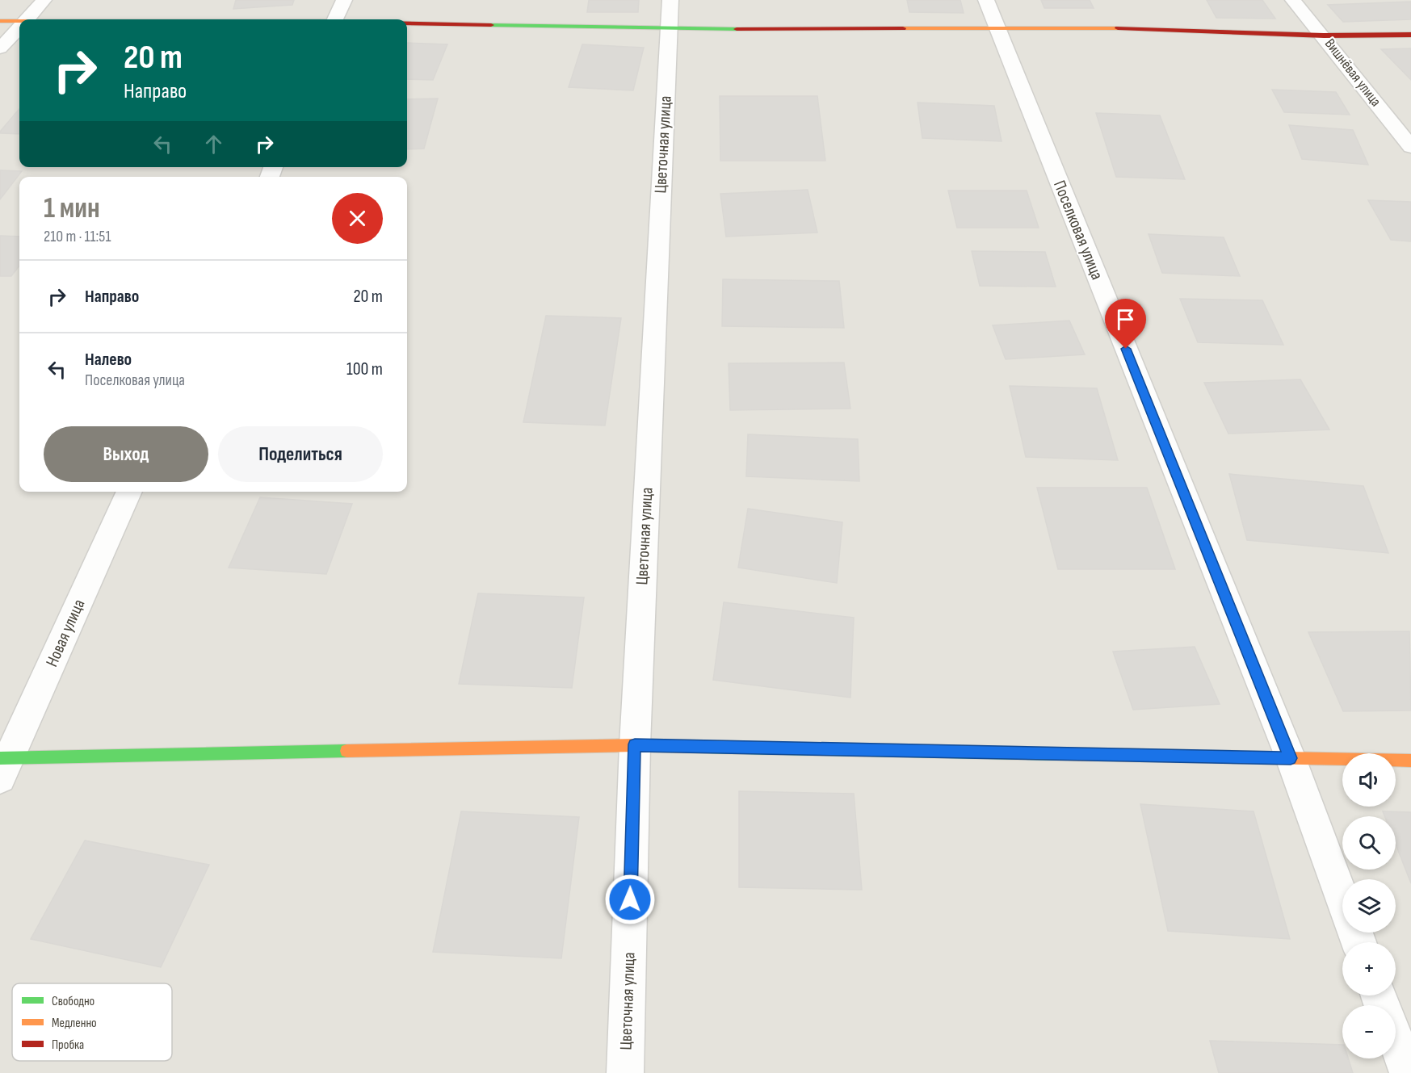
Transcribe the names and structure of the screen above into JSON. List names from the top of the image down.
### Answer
{
  "streets": {
    "street": [
      "Вишнёвая улица",
      "Цветочная улица",
      "Поселковая улица",
      "Новая улица"
    ]
  },
  "legend": ["Свободно", "Медленно", "Пробка"],
  "page": {
    "turn": ["20 m", "Направо"],
    "heading": ["1 мин", "210 m · 11:51"],
    "list": [
      {
        "name": "Направо",
        "value": "20 m"
      },
      {
        "name": "Налево",
        "note": "Поселковая улица",
        "value": "100 m"
      }
    ],
    "buttons": ["Выход", "Поделиться"],
    "map_buttons": ["+", "−"]
  }
}
